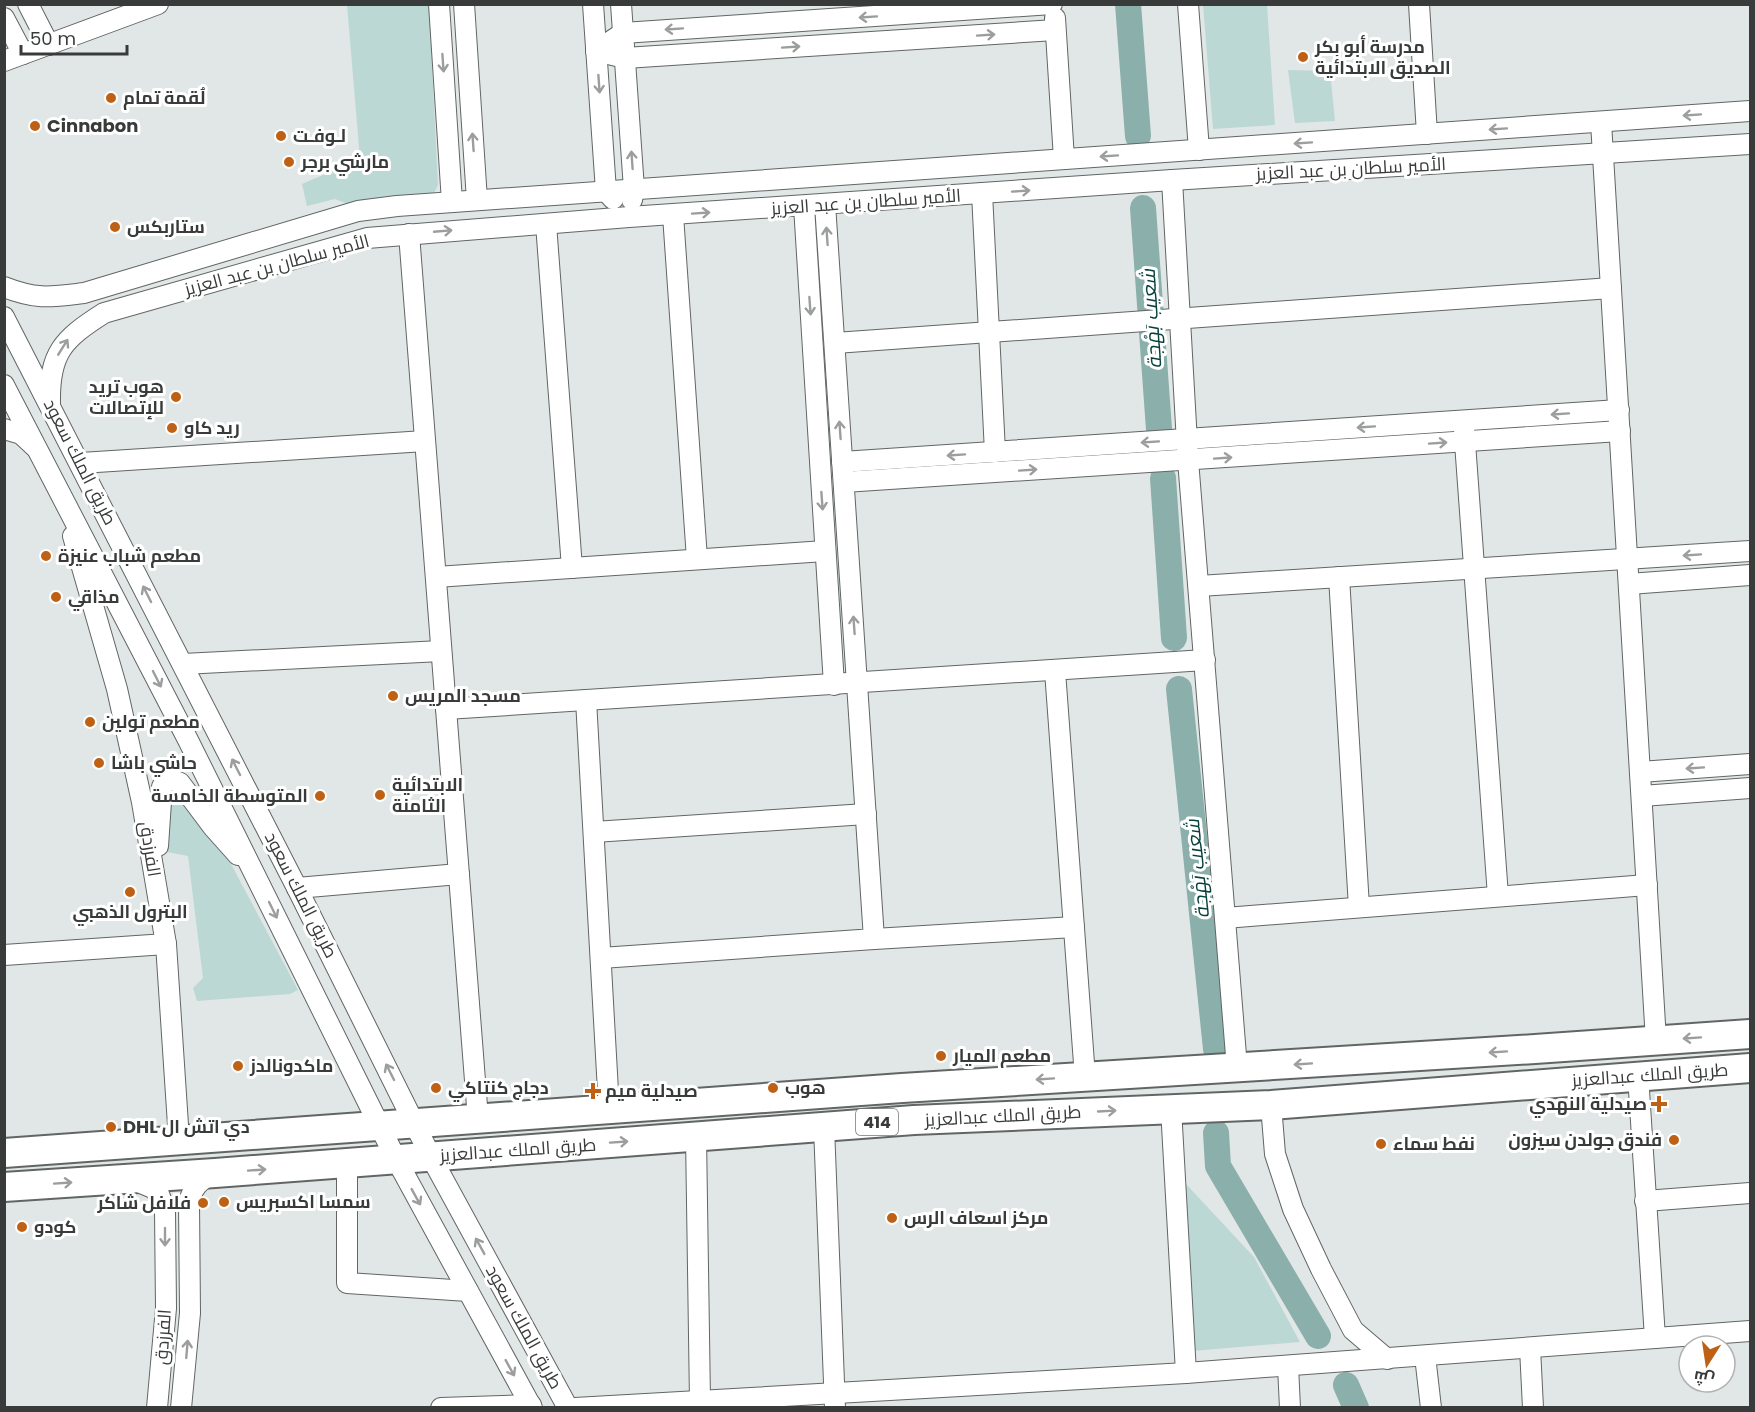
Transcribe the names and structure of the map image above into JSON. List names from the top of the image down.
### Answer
{
  "streets": {
    "highway": ["طريق الملك عبدالعزيز", "414"],
    "street": ["الأمير سلطان بن عبد العزيز", "طريق الملك سعود", "الفرزدق"]
  },
  "crossings": [
    ["الأمير سلطان بن عبد العزيز", "طريق الملك سعود"],
    ["طريق الملك سعود", "الفرزدق"],
    ["طريق الملك سعود", "طريق الملك عبدالعزيز"],
    ["الفرزدق", "طريق الملك عبدالعزيز"]
  ],
  "water": ["شعيب بَهْجة"],
  "places": {
    "other": [
      "مدرسة أبو بكر الصديق الابتدائية",
      "لُقمة تمام",
      "Cinnabon",
      "لـوفـت",
      "مارشي برجر",
      "ستاربكس",
      "هوب تريد للإتصالات",
      "ريد كاو",
      "مطعم شباب عنيزة",
      "مذاقي",
      "مسجد المريس",
      "مطعم تولين",
      "حاشي باشا",
      "الابتدائية الثامنة",
      "المتوسطة الخامسة",
      "البترول الذهبي",
      "مطعم الميار",
      "ماكدونالدز",
      "دجاج كنتاكي",
      "هوب",
      "DHL دي اتش ال",
      "فندق جولدن سيزون",
      "نفط سماء",
      "سمسا اكسبريس",
      "فلافل شاكر",
      "مركز اسعاف الرس",
      "كودو"
    ],
    "health": ["صيدلية ميم", "صيدلية النهدي"]
  },
  "scale_bar": "50 m",
  "north": "bottom"
}
